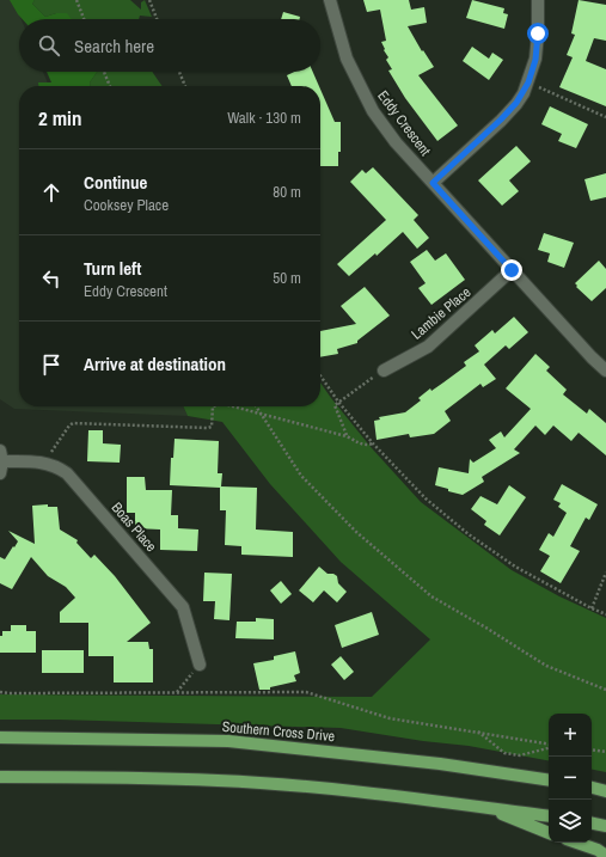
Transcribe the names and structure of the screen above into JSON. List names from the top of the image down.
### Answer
{
  "streets": {
    "main road": ["Southern Cross Drive"],
    "street": ["Eddy Crescent", "Lambie Place", "Boas Place"]
  },
  "crossings": [
    ["Eddy Crescent", "Lambie Place"]
  ],
  "page": {
    "search": "Search here",
    "heading": ["2 min", "Walk · 130 m"],
    "list": [
      ["Continue", "Cooksey Place", "80 m"],
      ["Turn left", "Eddy Crescent", "50 m"],
      "Arrive at destination"
    ],
    "map_buttons": ["+", "−"]
  }
}
